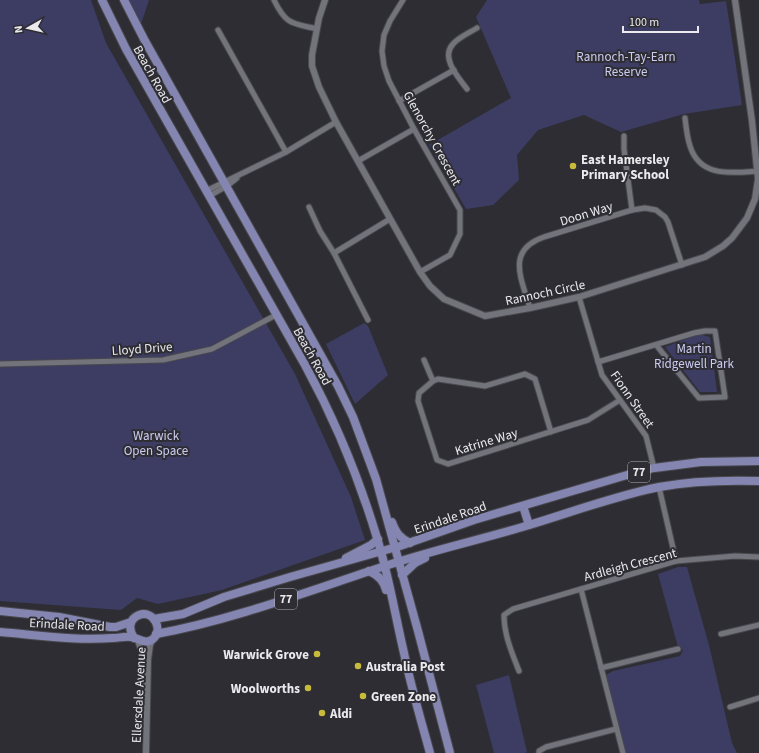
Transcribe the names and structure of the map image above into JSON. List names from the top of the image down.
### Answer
{
  "streets": {
    "main road": ["Beach Road", "77", "Erindale Road"],
    "street": [
      "Glenorchy Crescent",
      "Doon Way",
      "Rannoch Circle",
      "Lloyd Drive",
      "Fionn Street",
      "Katrine Way",
      "Ardleigh Crescent",
      "Ellersdale Avenue"
    ]
  },
  "crossings": [
    ["Beach Road", "Lloyd Drive"],
    ["Beach Road", "Erindale Road"],
    ["Glenorchy Crescent", "Rannoch Circle"],
    ["Doon Way", "Rannoch Circle"],
    ["Rannoch Circle", "Fionn Street"],
    ["Fionn Street", "Katrine Way"],
    ["Fionn Street", "Erindale Road"],
    ["Erindale Road", "Ellersdale Avenue"]
  ],
  "parks": ["Rannoch-Tay-Earn Reserve", "Martin Ridgewell Park", "Warwick Open Space"],
  "places": [
    "East Hamersley Primary School",
    "Warwick Grove",
    "Australia Post",
    "Woolworths",
    "Green Zone",
    "Aldi"
  ],
  "scale_bar": "100 m",
  "north": "left"
}
